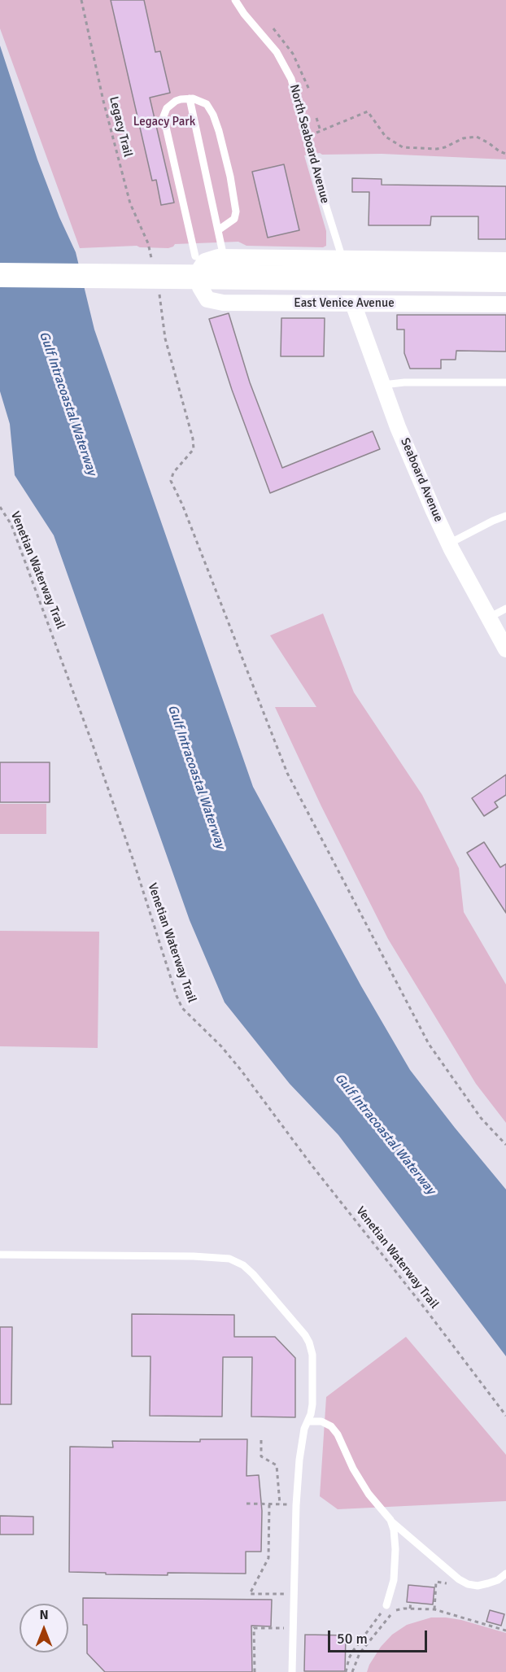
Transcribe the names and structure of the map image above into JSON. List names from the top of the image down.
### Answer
{
  "streets": {
    "main road": ["East Venice Avenue"],
    "street": ["Seaboard Avenue"],
    "lane": ["North Seaboard Avenue"],
    "path": ["Legacy Trail", "Venetian Waterway Trail"]
  },
  "crossings": [
    ["North Seaboard Avenue", "East Venice Avenue"],
    ["East Venice Avenue", "Seaboard Avenue"]
  ],
  "water": ["Gulf Intracoastal Waterway"],
  "parks": ["Legacy Park"],
  "scale_bar": "50 m",
  "north": "top"
}
